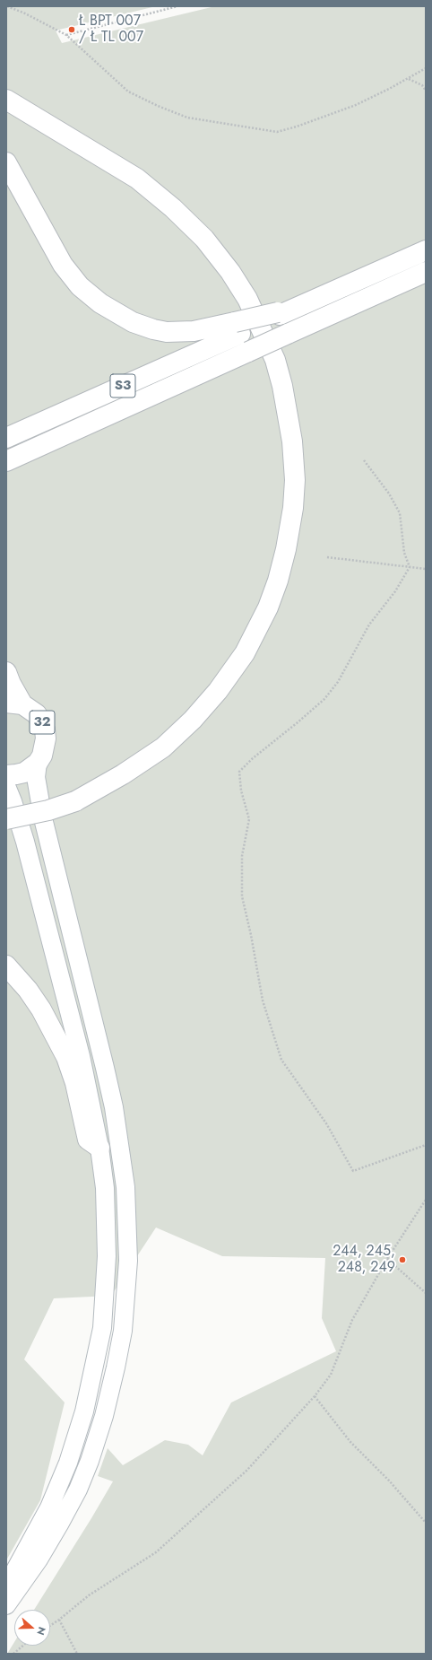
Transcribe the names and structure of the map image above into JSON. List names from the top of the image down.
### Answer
{
  "streets": {
    "main road": ["S3", "32"]
  },
  "places": ["Ł BPT 007 / Ł TL 007", "244, 245, 248, 249"],
  "north": "right"
}
